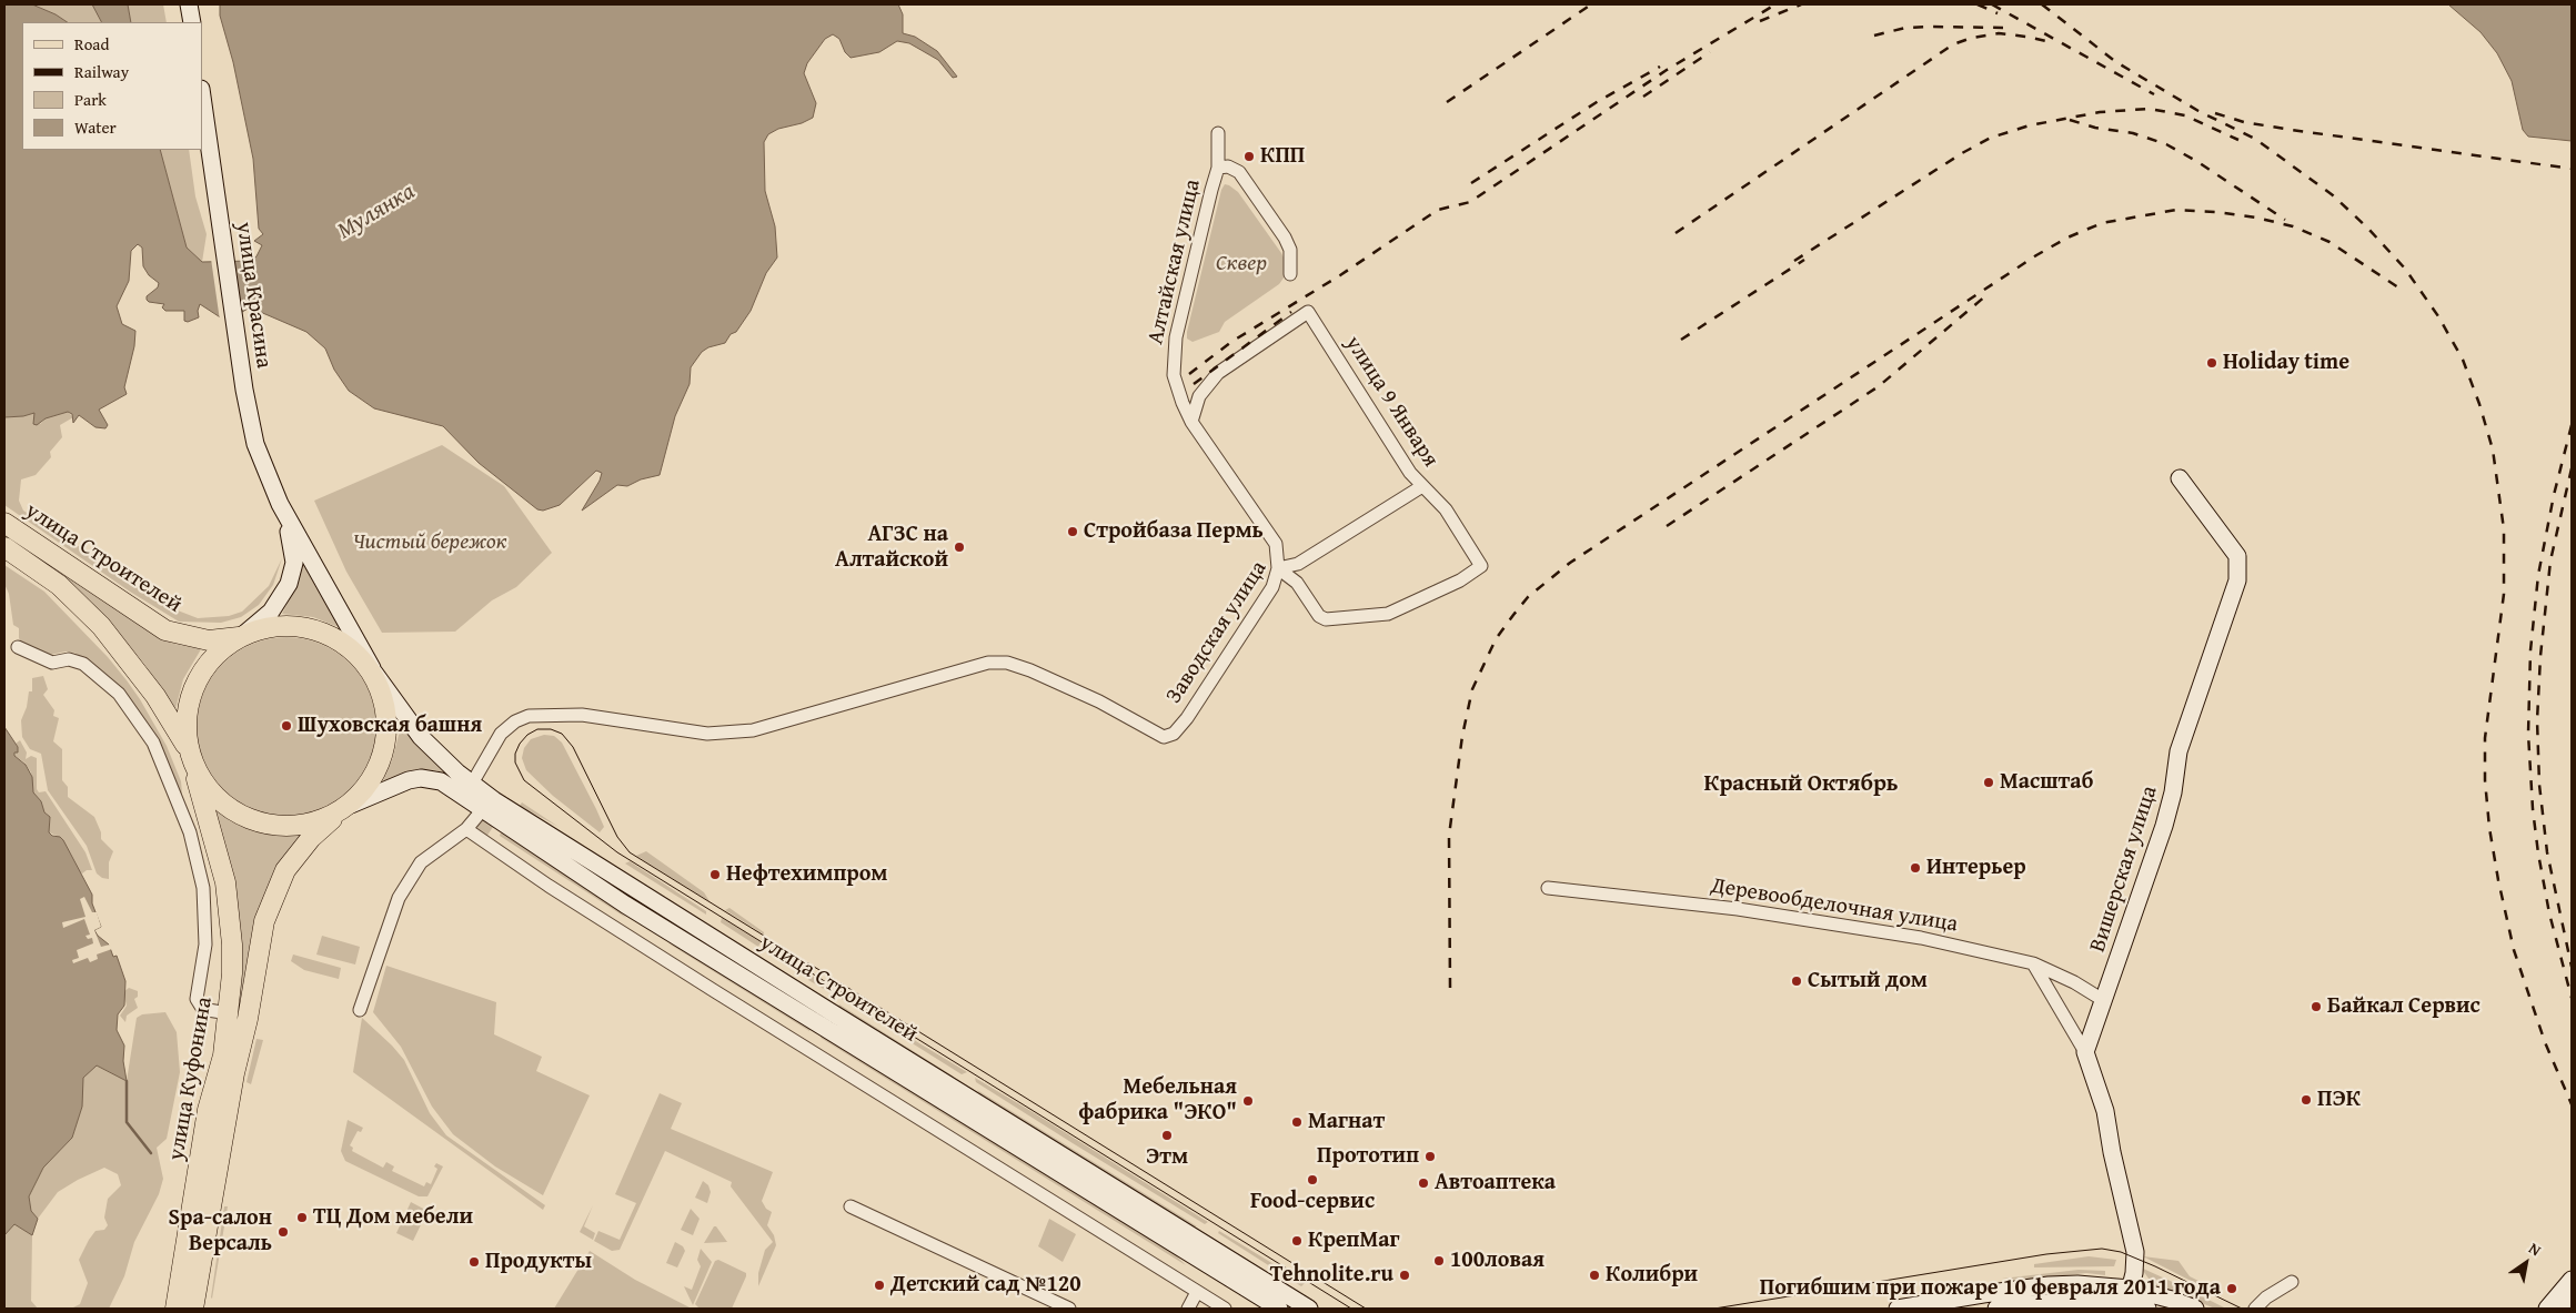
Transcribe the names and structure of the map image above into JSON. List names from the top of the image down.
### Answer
{
  "streets": {
    "main road": [
      "улица Красина",
      "улица Строителей",
      "Вишерская улица",
      "улица Куфонина"
    ],
    "street": [
      "Алтайская улица",
      "улица 9 Января",
      "Заводская улица",
      "Деревообделочная улица"
    ]
  },
  "crossings": [
    ["Алтайская улица", "улица 9 Января"],
    ["Алтайская улица", "Заводская улица"],
    ["улица Красина", "улица Строителей"],
    ["улица 9 Января", "Заводская улица"],
    ["улица Строителей", "Заводская улица"],
    ["улица Строителей", "улица Куфонина"],
    ["Вишерская улица", "Деревообделочная улица"]
  ],
  "districts": ["Красный Октябрь"],
  "water": ["Мулянка"],
  "parks": ["Сквер", "Чистый бережок"],
  "places": [
    "КПП",
    "Holiday time",
    "Стройбаза Пермь",
    "АГЗС на Алтайской",
    "Шуховская башня",
    "Масштаб",
    "Интерьер",
    "Нефтехимпром",
    "Сытый дом",
    "Байкал Сервис",
    "ПЭК",
    "Мебельная фабрика \"ЭКО\"",
    "Магнат",
    "Этм",
    "Прототип",
    "Food-сервис",
    "Автоаптека",
    "ТЦ Дом мебели",
    "Spa-салон Версаль",
    "КрепМаг",
    "100ловая",
    "Продукты",
    "Tehnolite.ru",
    "Колибри",
    "Детский сад №120",
    "Погибшим при пожаре 10 февраля 2011 года"
  ],
  "legend": [
    "Road",
    "Railway",
    "Park",
    "Water"
  ],
  "north": "top right"
}
